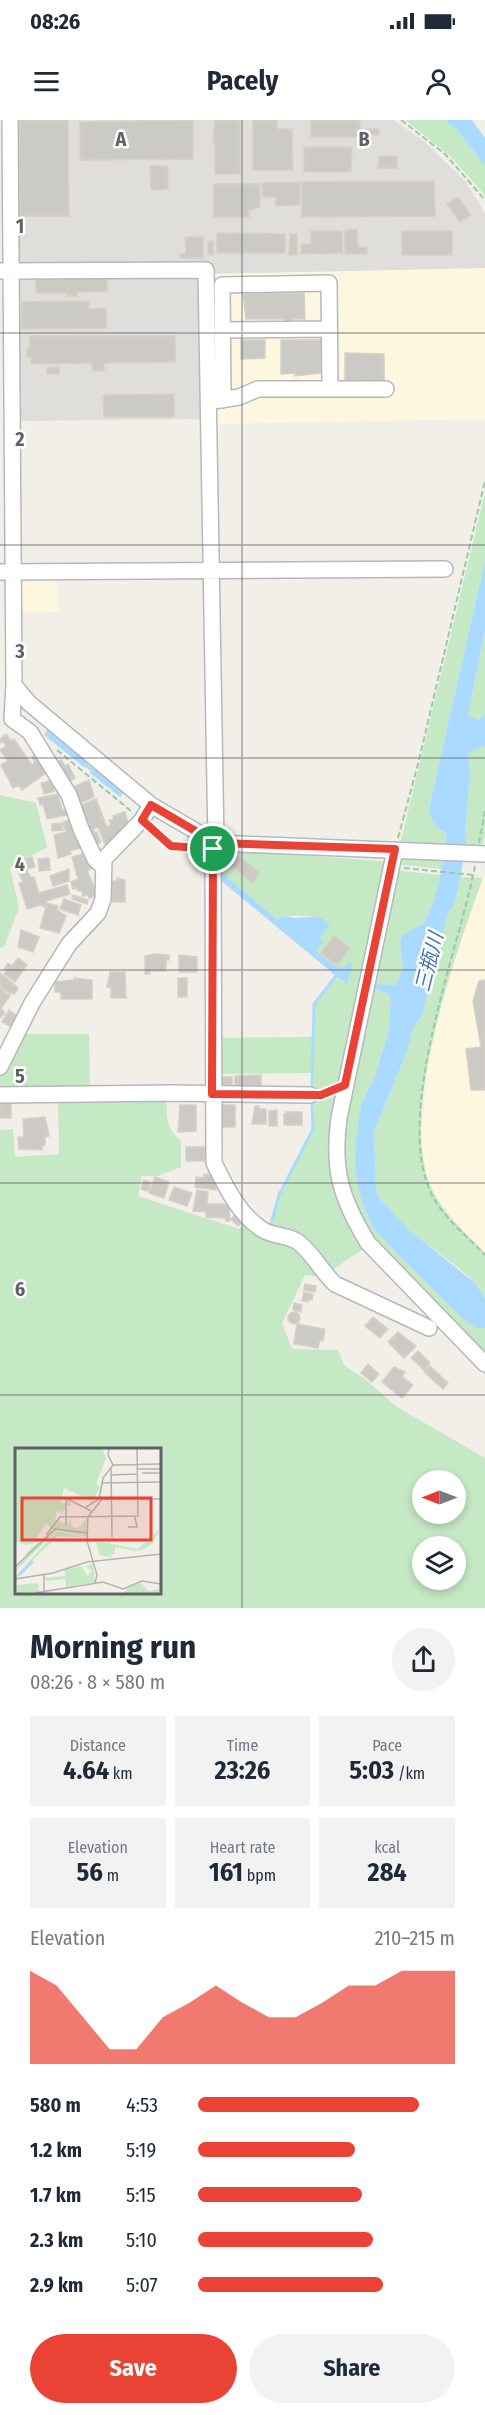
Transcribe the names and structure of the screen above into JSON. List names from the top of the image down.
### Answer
{
  "water": ["三瓶川"],
  "north": "left",
  "page": {
    "status": "08:26",
    "header": "Pacely",
    "heading": ["Morning run", "08:26 · 8 × 580 m"],
    "stats": [
      ["Distance", "4.64 km"],
      ["Time", "23:26"],
      ["Pace", "5:03 /km"],
      ["Elevation", "56 m"],
      ["Heart rate", "161 bpm"],
      ["kcal", "284"]
    ],
    "chart": ["Elevation", "210–215 m"],
    "list": [
      {
        "name": "580 m",
        "note": "4:53"
      },
      {
        "name": "1.2 km",
        "note": "5:19"
      },
      {
        "name": "1.7 km",
        "note": "5:15"
      },
      {
        "name": "2.3 km",
        "note": "5:10"
      },
      {
        "name": "2.9 km",
        "note": "5:07"
      }
    ],
    "buttons": ["Save", "Share"]
  },
  "grid": {
    "columns": ["A", "B"],
    "rows": [
      "1",
      "2",
      "3",
      "4",
      "5",
      "6"
    ]
  }
}
